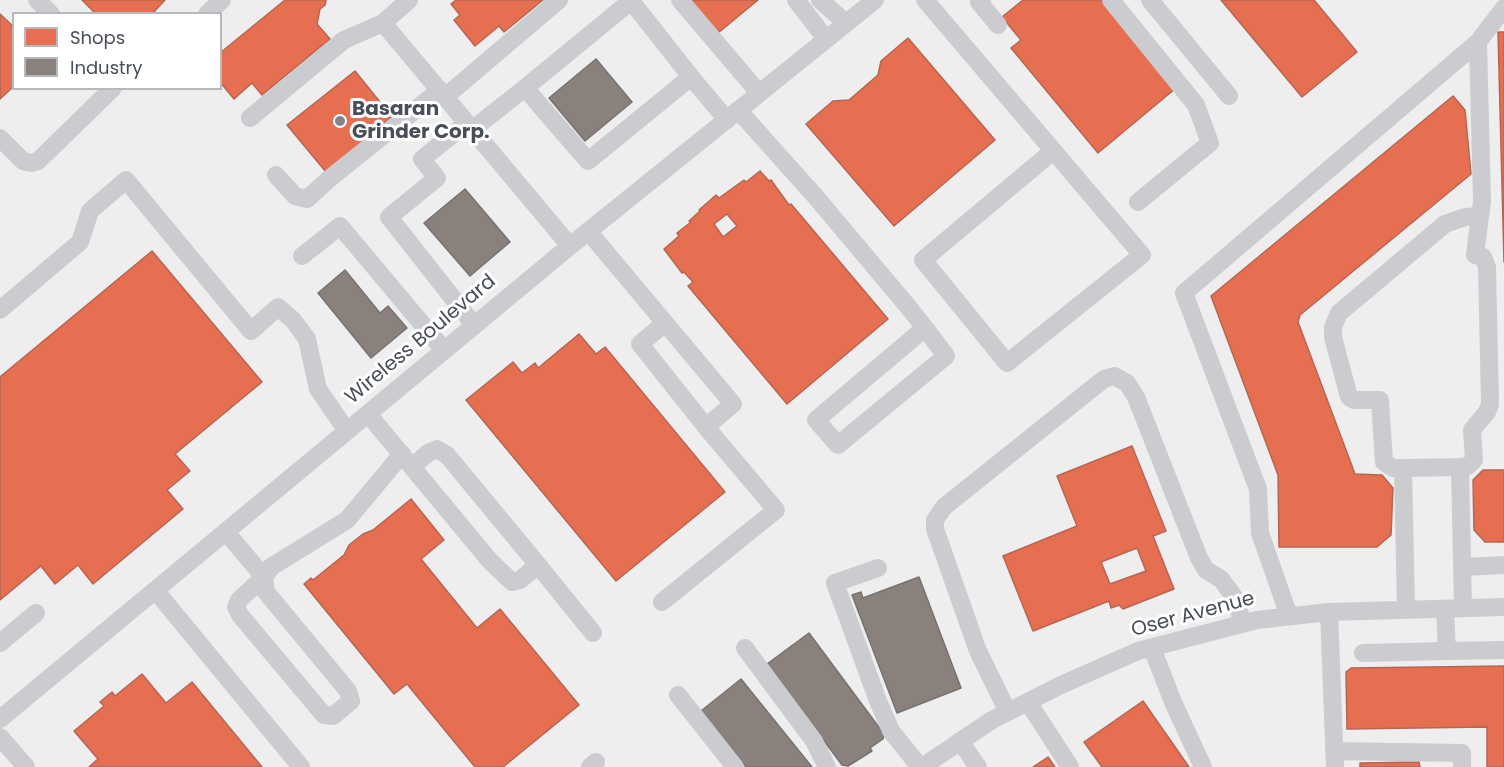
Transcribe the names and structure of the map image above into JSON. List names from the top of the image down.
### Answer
{
  "streets": {
    "street": ["Wireless Boulevard", "Oser Avenue"]
  },
  "places": ["Basaran Grinder Corp."],
  "legend": ["Shops", "Industry"]
}
